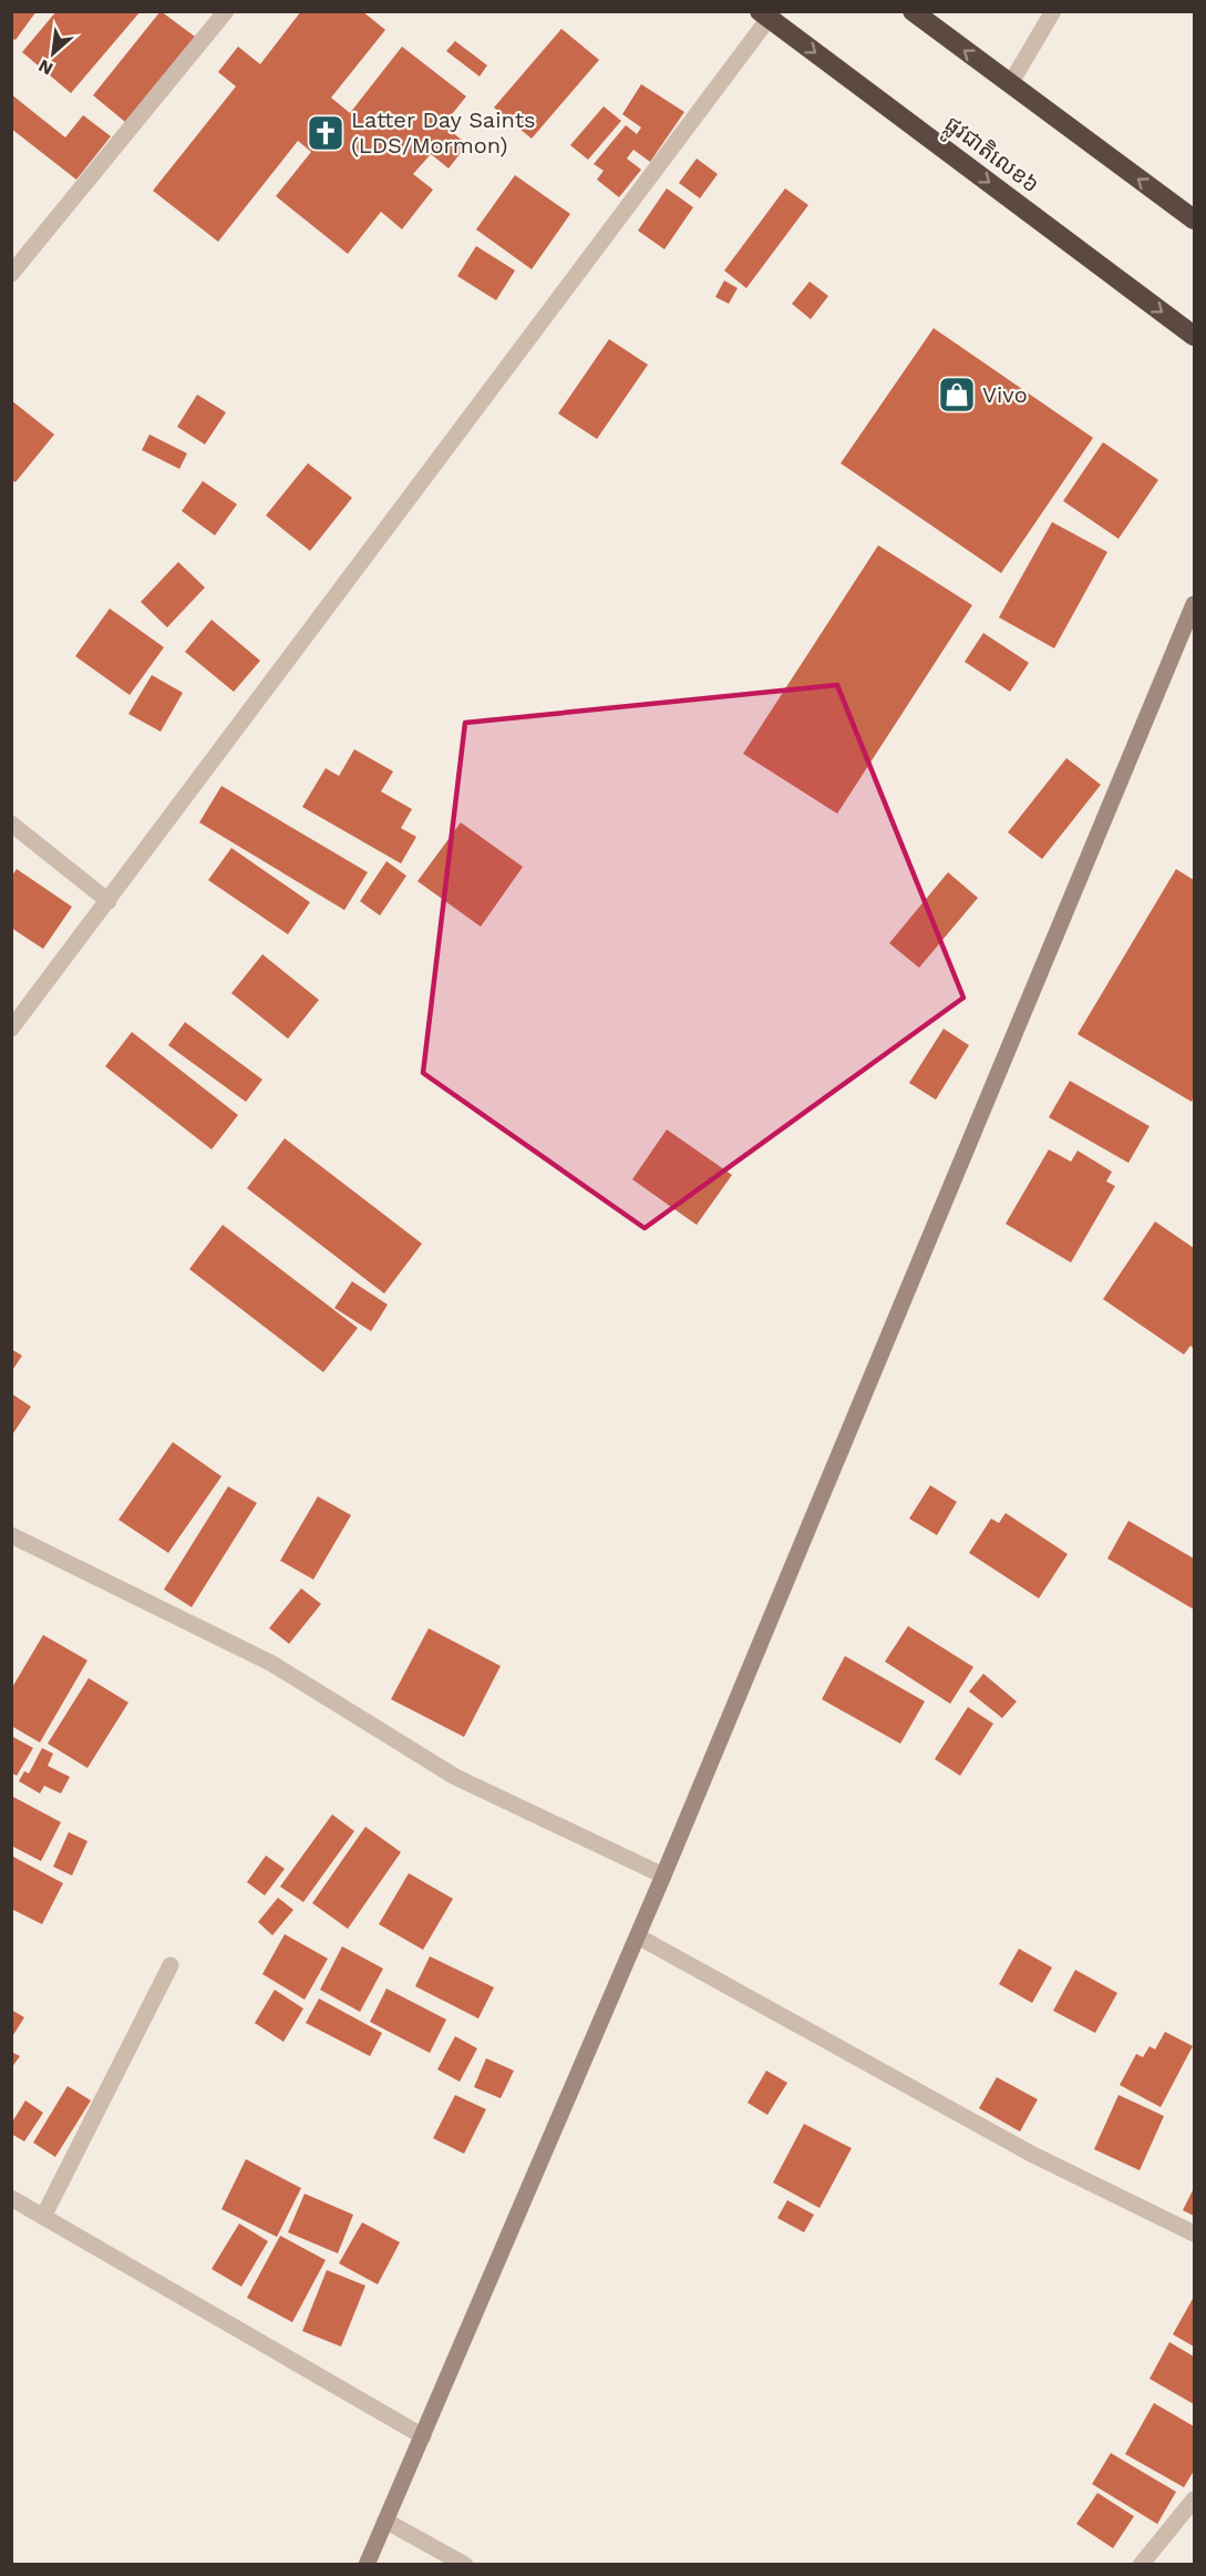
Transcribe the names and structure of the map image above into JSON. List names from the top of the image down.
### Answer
{
  "streets": {
    "highway": ["ផ្លូវជាតិលេខ៦"]
  },
  "places": {
    "church": ["Latter Day Saints (LDS/Mormon)"],
    "shop": ["Vivo"]
  },
  "north": "bottom left"
}
